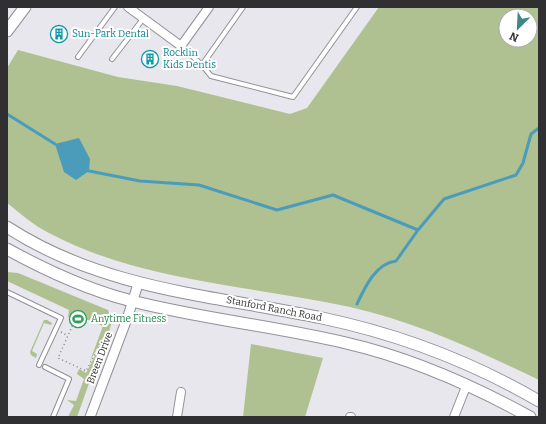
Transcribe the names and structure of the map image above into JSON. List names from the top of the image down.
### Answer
{
  "streets": {
    "main road": ["Stanford Ranch Road"],
    "street": ["Breen Drive"]
  },
  "crossings": [
    ["Stanford Ranch Road", "Breen Drive"]
  ],
  "places": {
    "building": ["Sun-Park Dental", "Rocklin Kids Dentis"],
    "sports": ["Anytime Fitness"]
  },
  "north": "bottom left"
}
